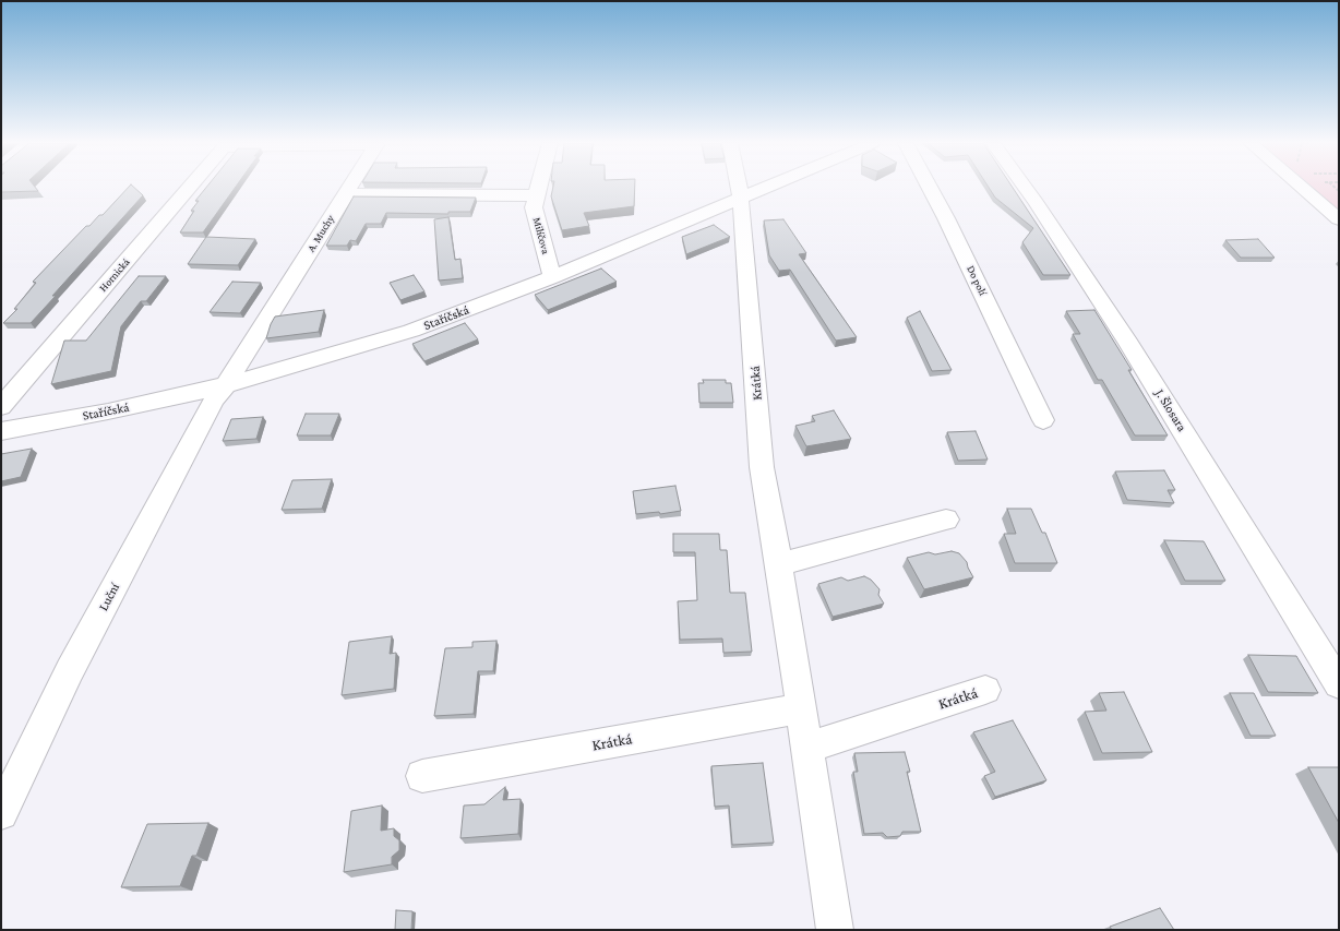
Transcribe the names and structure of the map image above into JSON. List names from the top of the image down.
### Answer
{
  "streets": {
    "street": [
      "A. Muchy",
      "Milíčova",
      "Hornická",
      "Do polí",
      "Staříčská",
      "Krátká",
      "J. Šlosara",
      "Luční"
    ]
  },
  "crossings": [
    ["A. Muchy", "Staříčská"],
    ["A. Muchy", "Luční"],
    ["Milíčova", "Staříčská"],
    ["Staříčská", "Krátká"],
    ["Staříčská", "Luční"]
  ]
}
